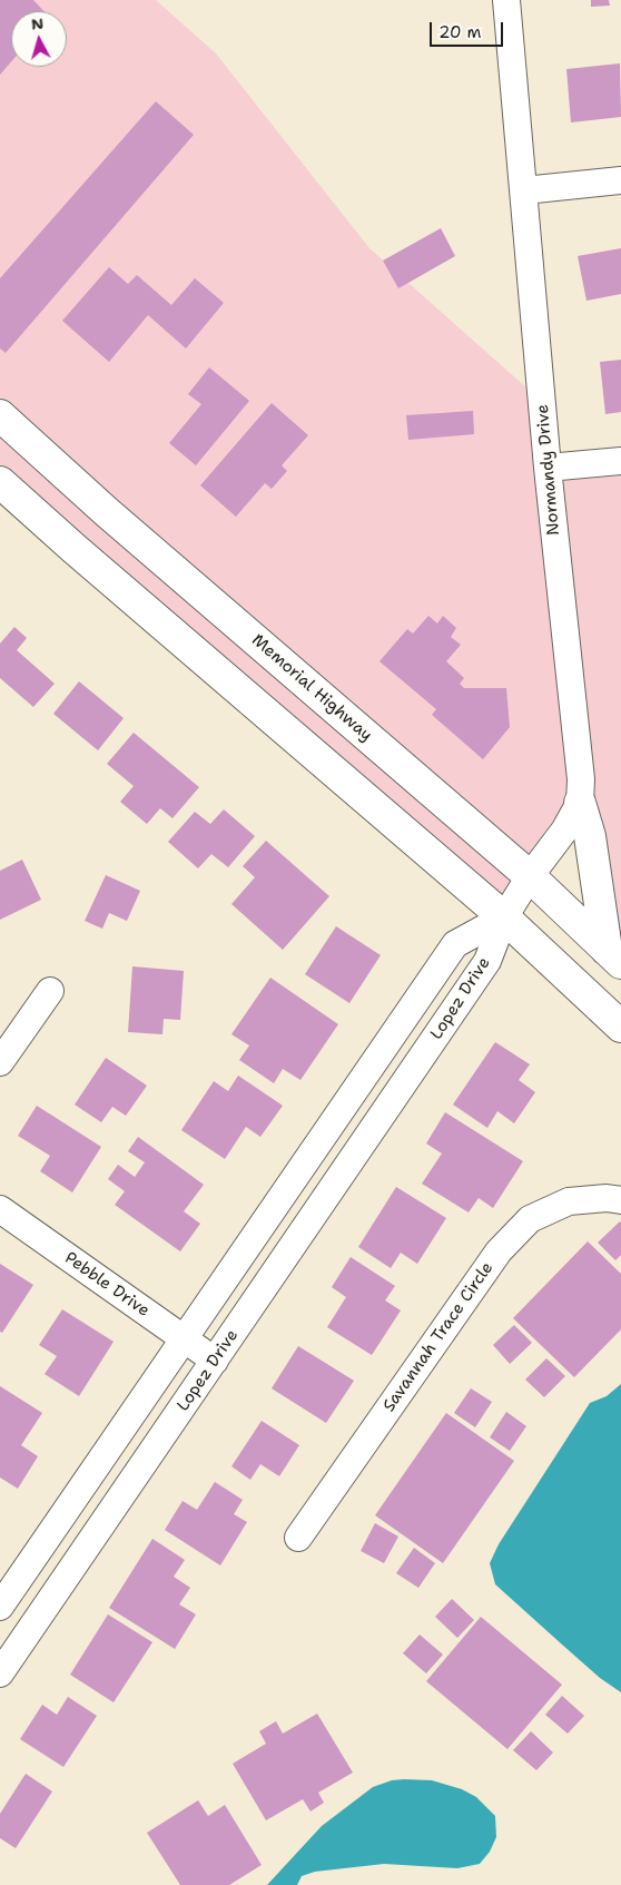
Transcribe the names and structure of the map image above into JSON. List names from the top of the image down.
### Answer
{
  "streets": {
    "main road": ["Memorial Highway"],
    "street": [
      "Normandy Drive",
      "Lopez Drive",
      "Pebble Drive",
      "Savannah Trace Circle"
    ]
  },
  "crossings": [
    ["Normandy Drive", "Memorial Highway"],
    ["Normandy Drive", "Lopez Drive"],
    ["Lopez Drive", "Pebble Drive"]
  ],
  "scale_bar": "20 m",
  "north": "top"
}
